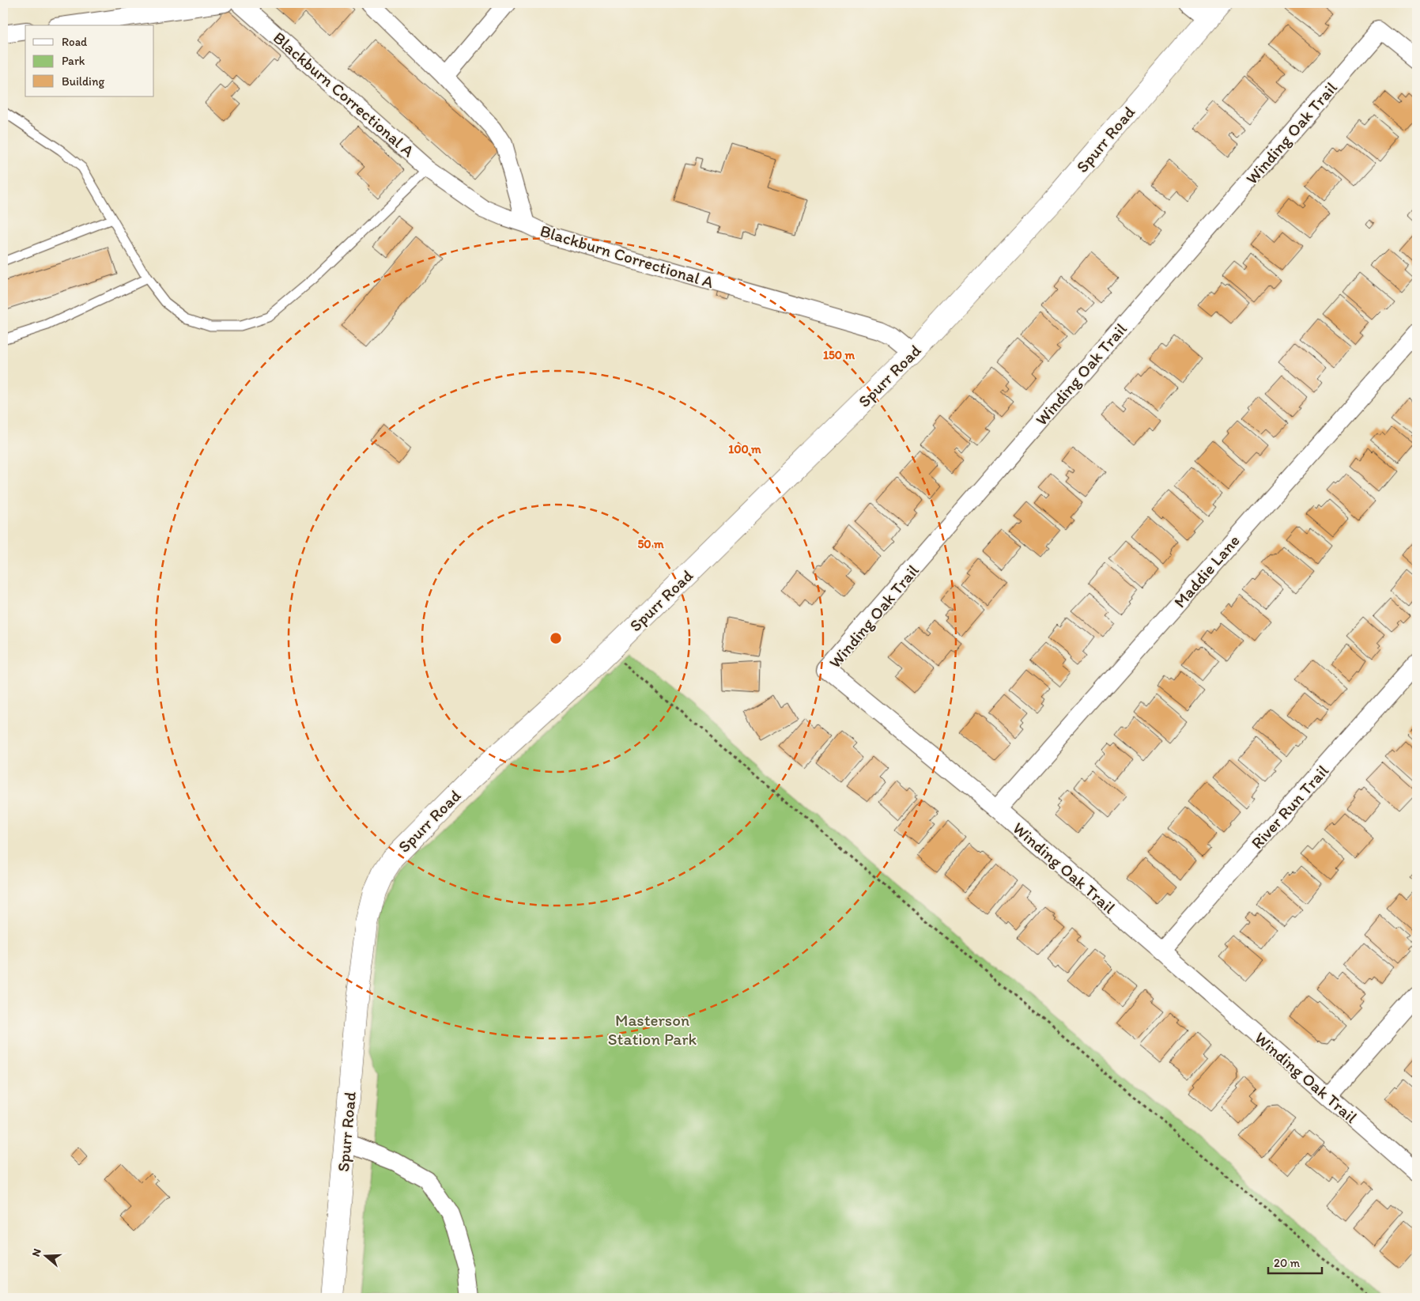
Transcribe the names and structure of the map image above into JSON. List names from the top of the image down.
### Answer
{
  "streets": {
    "street": [
      "Blackburn Correctional A",
      "Winding Oak Trail",
      "Spurr Road",
      "Maddie Lane",
      "River Run Trail"
    ]
  },
  "crossings": [
    ["Blackburn Correctional A", "Spurr Road"],
    ["Winding Oak Trail", "Maddie Lane"],
    ["Winding Oak Trail", "River Run Trail"]
  ],
  "parks": ["Masterson Station Park"],
  "legend": ["Road", "Park", "Building"],
  "scale_bar": "20 m",
  "north": "left",
  "rings": ["150 m", "100 m", "50 m"]
}
